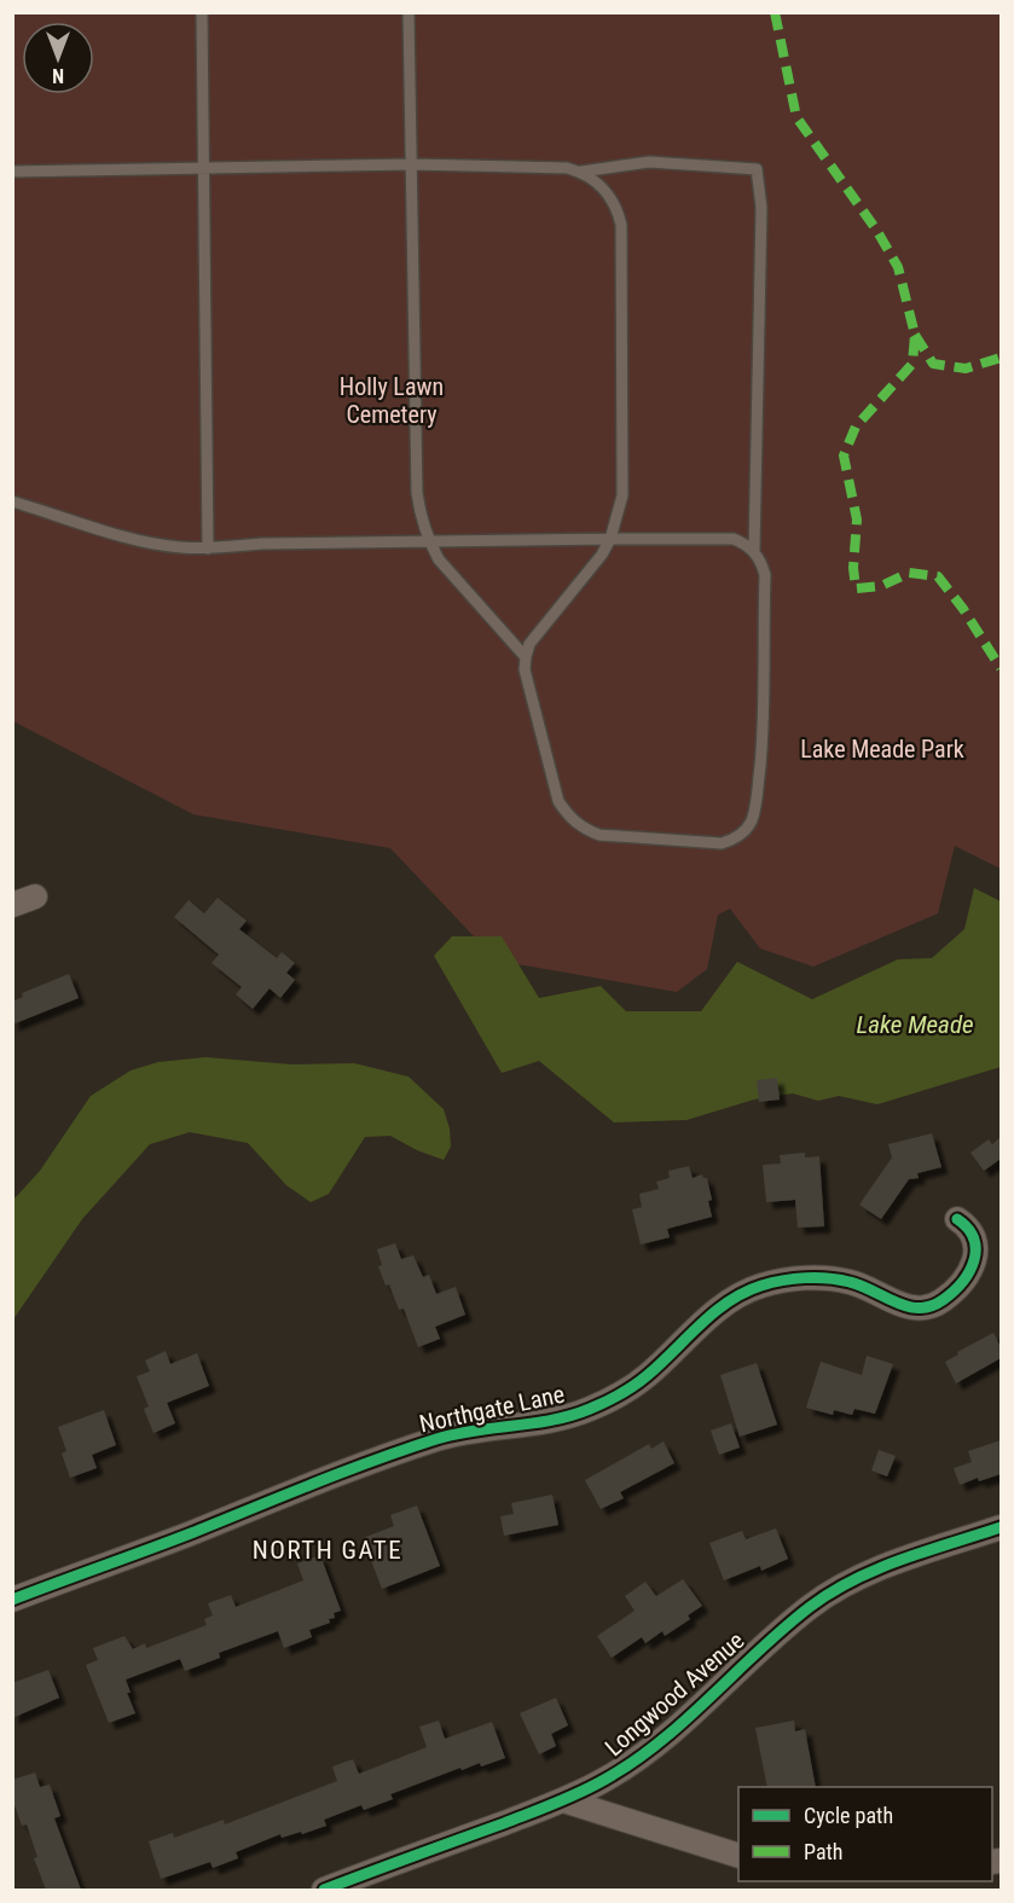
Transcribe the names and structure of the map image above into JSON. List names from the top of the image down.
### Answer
{
  "streets": {
    "street": ["Northgate Lane", "Longwood Avenue"]
  },
  "districts": ["NORTH GATE"],
  "water": ["Lake Meade"],
  "parks": ["Holly Lawn Cemetery", "Lake Meade Park"],
  "legend": ["Cycle path", "Path"],
  "north": "bottom"
}
